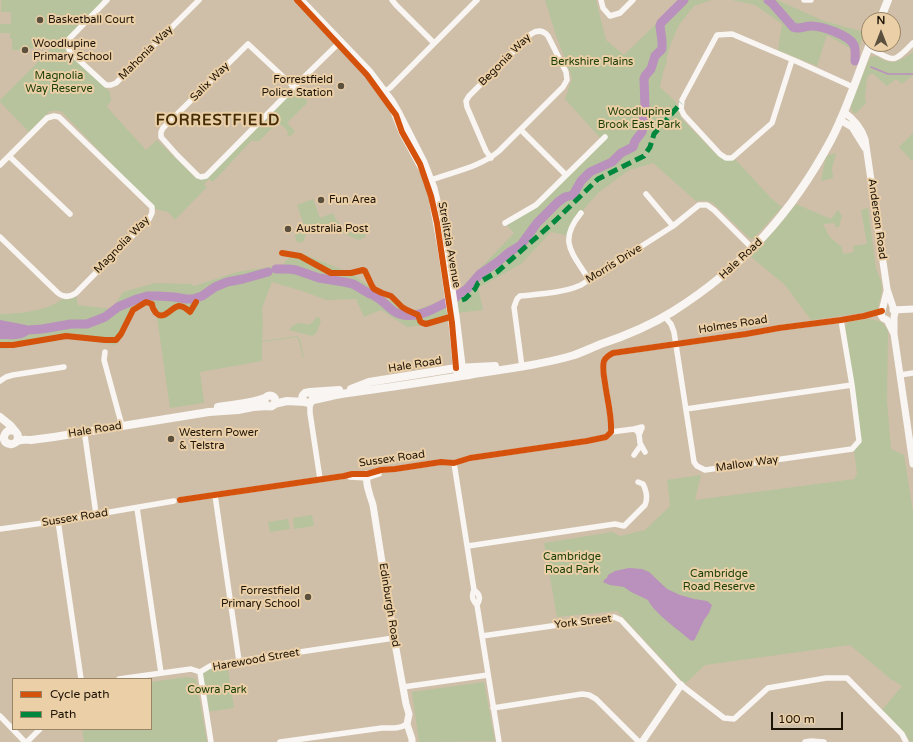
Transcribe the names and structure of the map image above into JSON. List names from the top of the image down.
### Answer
{
  "streets": {
    "main road": ["Hale Road"],
    "street": [
      "Mahonia Way",
      "Begonia Way",
      "Salix Way",
      "Anderson Road",
      "Magnolia Way",
      "Strelitzia Avenue",
      "Morris Drive",
      "Holmes Road",
      "Sussex Road",
      "Mallow Way",
      "Edinburgh Road",
      "York Street",
      "Harewood Street"
    ]
  },
  "crossings": [
    ["Begonia Way", "Strelitzia Avenue"],
    ["Salix Way", "Strelitzia Avenue"],
    ["Anderson Road", "Hale Road"],
    ["Anderson Road", "Holmes Road"],
    ["Strelitzia Avenue", "Hale Road"],
    ["Hale Road", "Morris Drive"],
    ["Hale Road", "Mallow Way"],
    ["Holmes Road", "Sussex Road"],
    ["Holmes Road", "Mallow Way"],
    ["Sussex Road", "Edinburgh Road"],
    ["Edinburgh Road", "Harewood Street"]
  ],
  "districts": ["FORRESTFIELD"],
  "parks": [
    "Berkshire Plains",
    "Magnolia Way Reserve",
    "Woodlupine Brook East Park",
    "Cambridge Road Park",
    "Cambridge Road Reserve",
    "Cowra Park"
  ],
  "places": [
    "Basketball Court",
    "Woodlupine Primary School",
    "Forrestfield Police Station",
    "Fun Area",
    "Australia Post",
    "Western Power & Telstra",
    "Forrestfield Primary School"
  ],
  "legend": ["Cycle path", "Path"],
  "scale_bar": "100 m",
  "north": "top"
}
